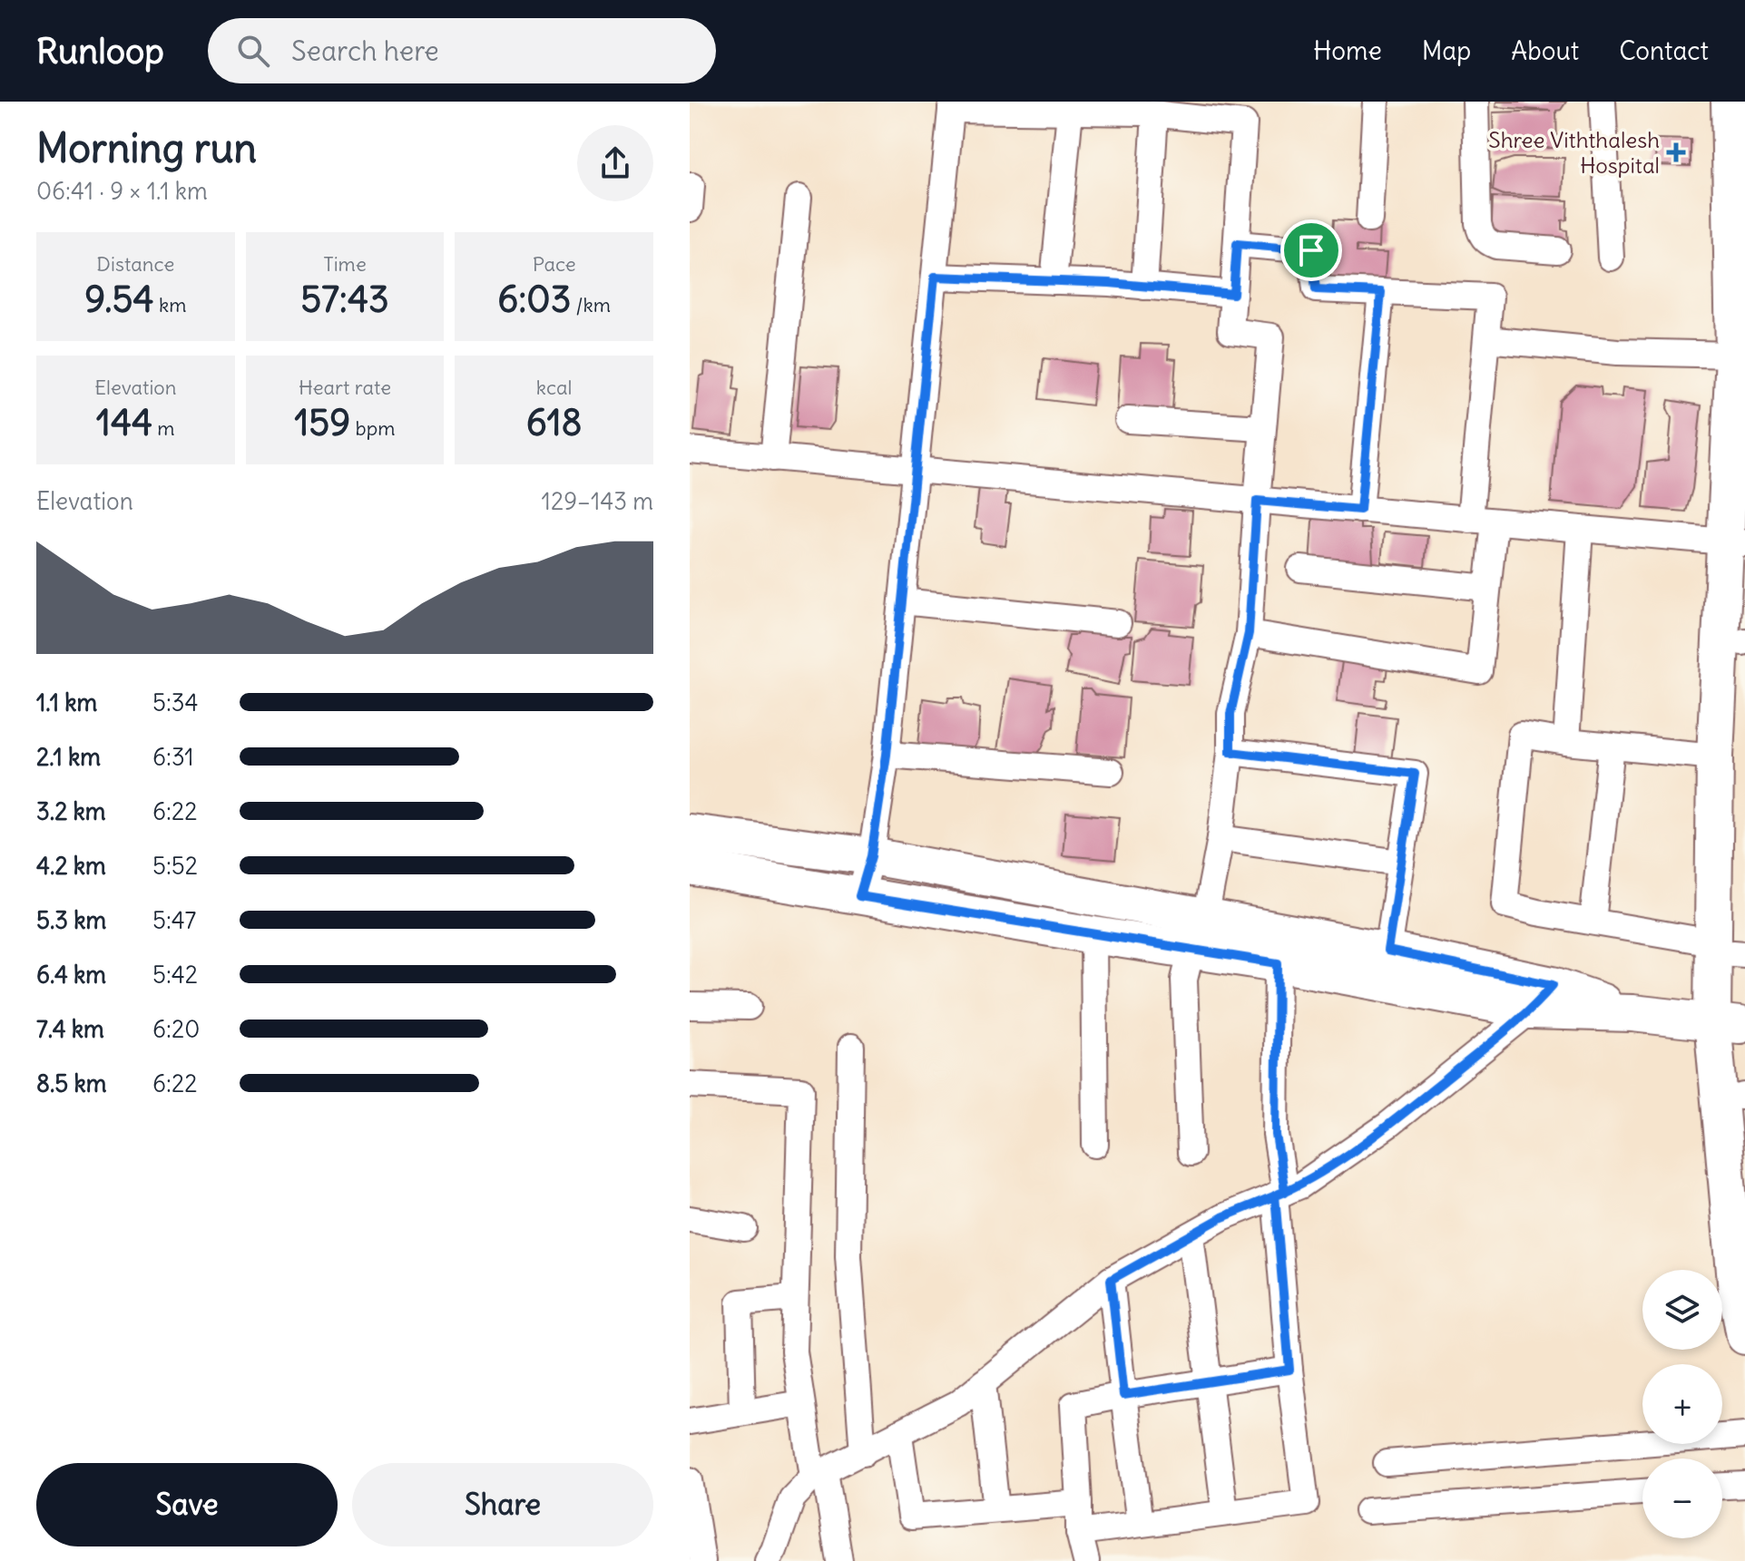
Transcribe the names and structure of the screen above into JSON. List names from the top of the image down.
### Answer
{
  "places": {
    "health": ["Shree Viththalesh Hospital"]
  },
  "page": {
    "header": "Runloop",
    "search": "Search here",
    "nav": [
      "Home",
      "Map",
      "About",
      "Contact"
    ],
    "heading": ["Morning run", "06:41 · 9 × 1.1 km"],
    "stats": [
      ["Distance", "9.54 km"],
      ["Time", "57:43"],
      ["Pace", "6:03 /km"],
      ["Elevation", "144 m"],
      ["Heart rate", "159 bpm"],
      ["kcal", "618"]
    ],
    "chart": ["Elevation", "129–143 m"],
    "list": [
      {
        "name": "1.1 km",
        "note": "5:34"
      },
      {
        "name": "2.1 km",
        "note": "6:31"
      },
      {
        "name": "3.2 km",
        "note": "6:22"
      },
      {
        "name": "4.2 km",
        "note": "5:52"
      },
      {
        "name": "5.3 km",
        "note": "5:47"
      },
      {
        "name": "6.4 km",
        "note": "5:42"
      },
      {
        "name": "7.4 km",
        "note": "6:20"
      },
      {
        "name": "8.5 km",
        "note": "6:22"
      }
    ],
    "map_buttons": ["+", "−"],
    "buttons": ["Save", "Share"]
  }
}
